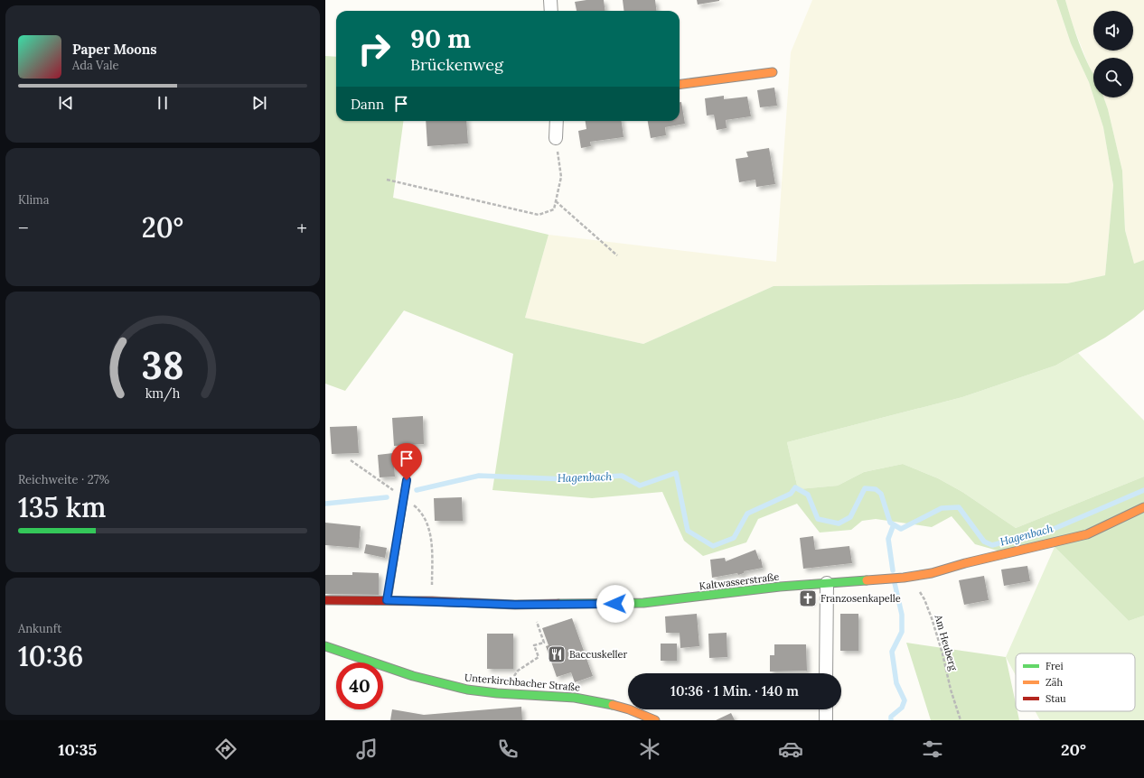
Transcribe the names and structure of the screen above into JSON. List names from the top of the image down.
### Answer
{
  "streets": {
    "street": ["Kaltwasserstraße", "Unterkirchbacher Straße"],
    "path": ["Am Heuberg"]
  },
  "crossings": [
    ["Kaltwasserstraße", "Am Heuberg"]
  ],
  "water": ["Hagenbach"],
  "places": {
    "church": ["Franzosenkapelle"],
    "restaurant": ["Baccuskeller"]
  },
  "legend": ["Frei", "Zäh", "Stau"],
  "page": {
    "turn": ["90 m", "Brückenweg"],
    "song": ["Paper Moons", "Ada Vale"],
    "then": "Dann",
    "tile": [
      "Klima",
      ["Reichweite · 27%", "135 km"],
      ["Ankunft", "10:36"]
    ],
    "heat": ["−", "20°", "+"],
    "limit": "40",
    "trip": "10:36 · 1 Min. · 140 m",
    "tabs": ["10:35", "20°"],
    "gauge": ["38", "km/h"]
  }
}
